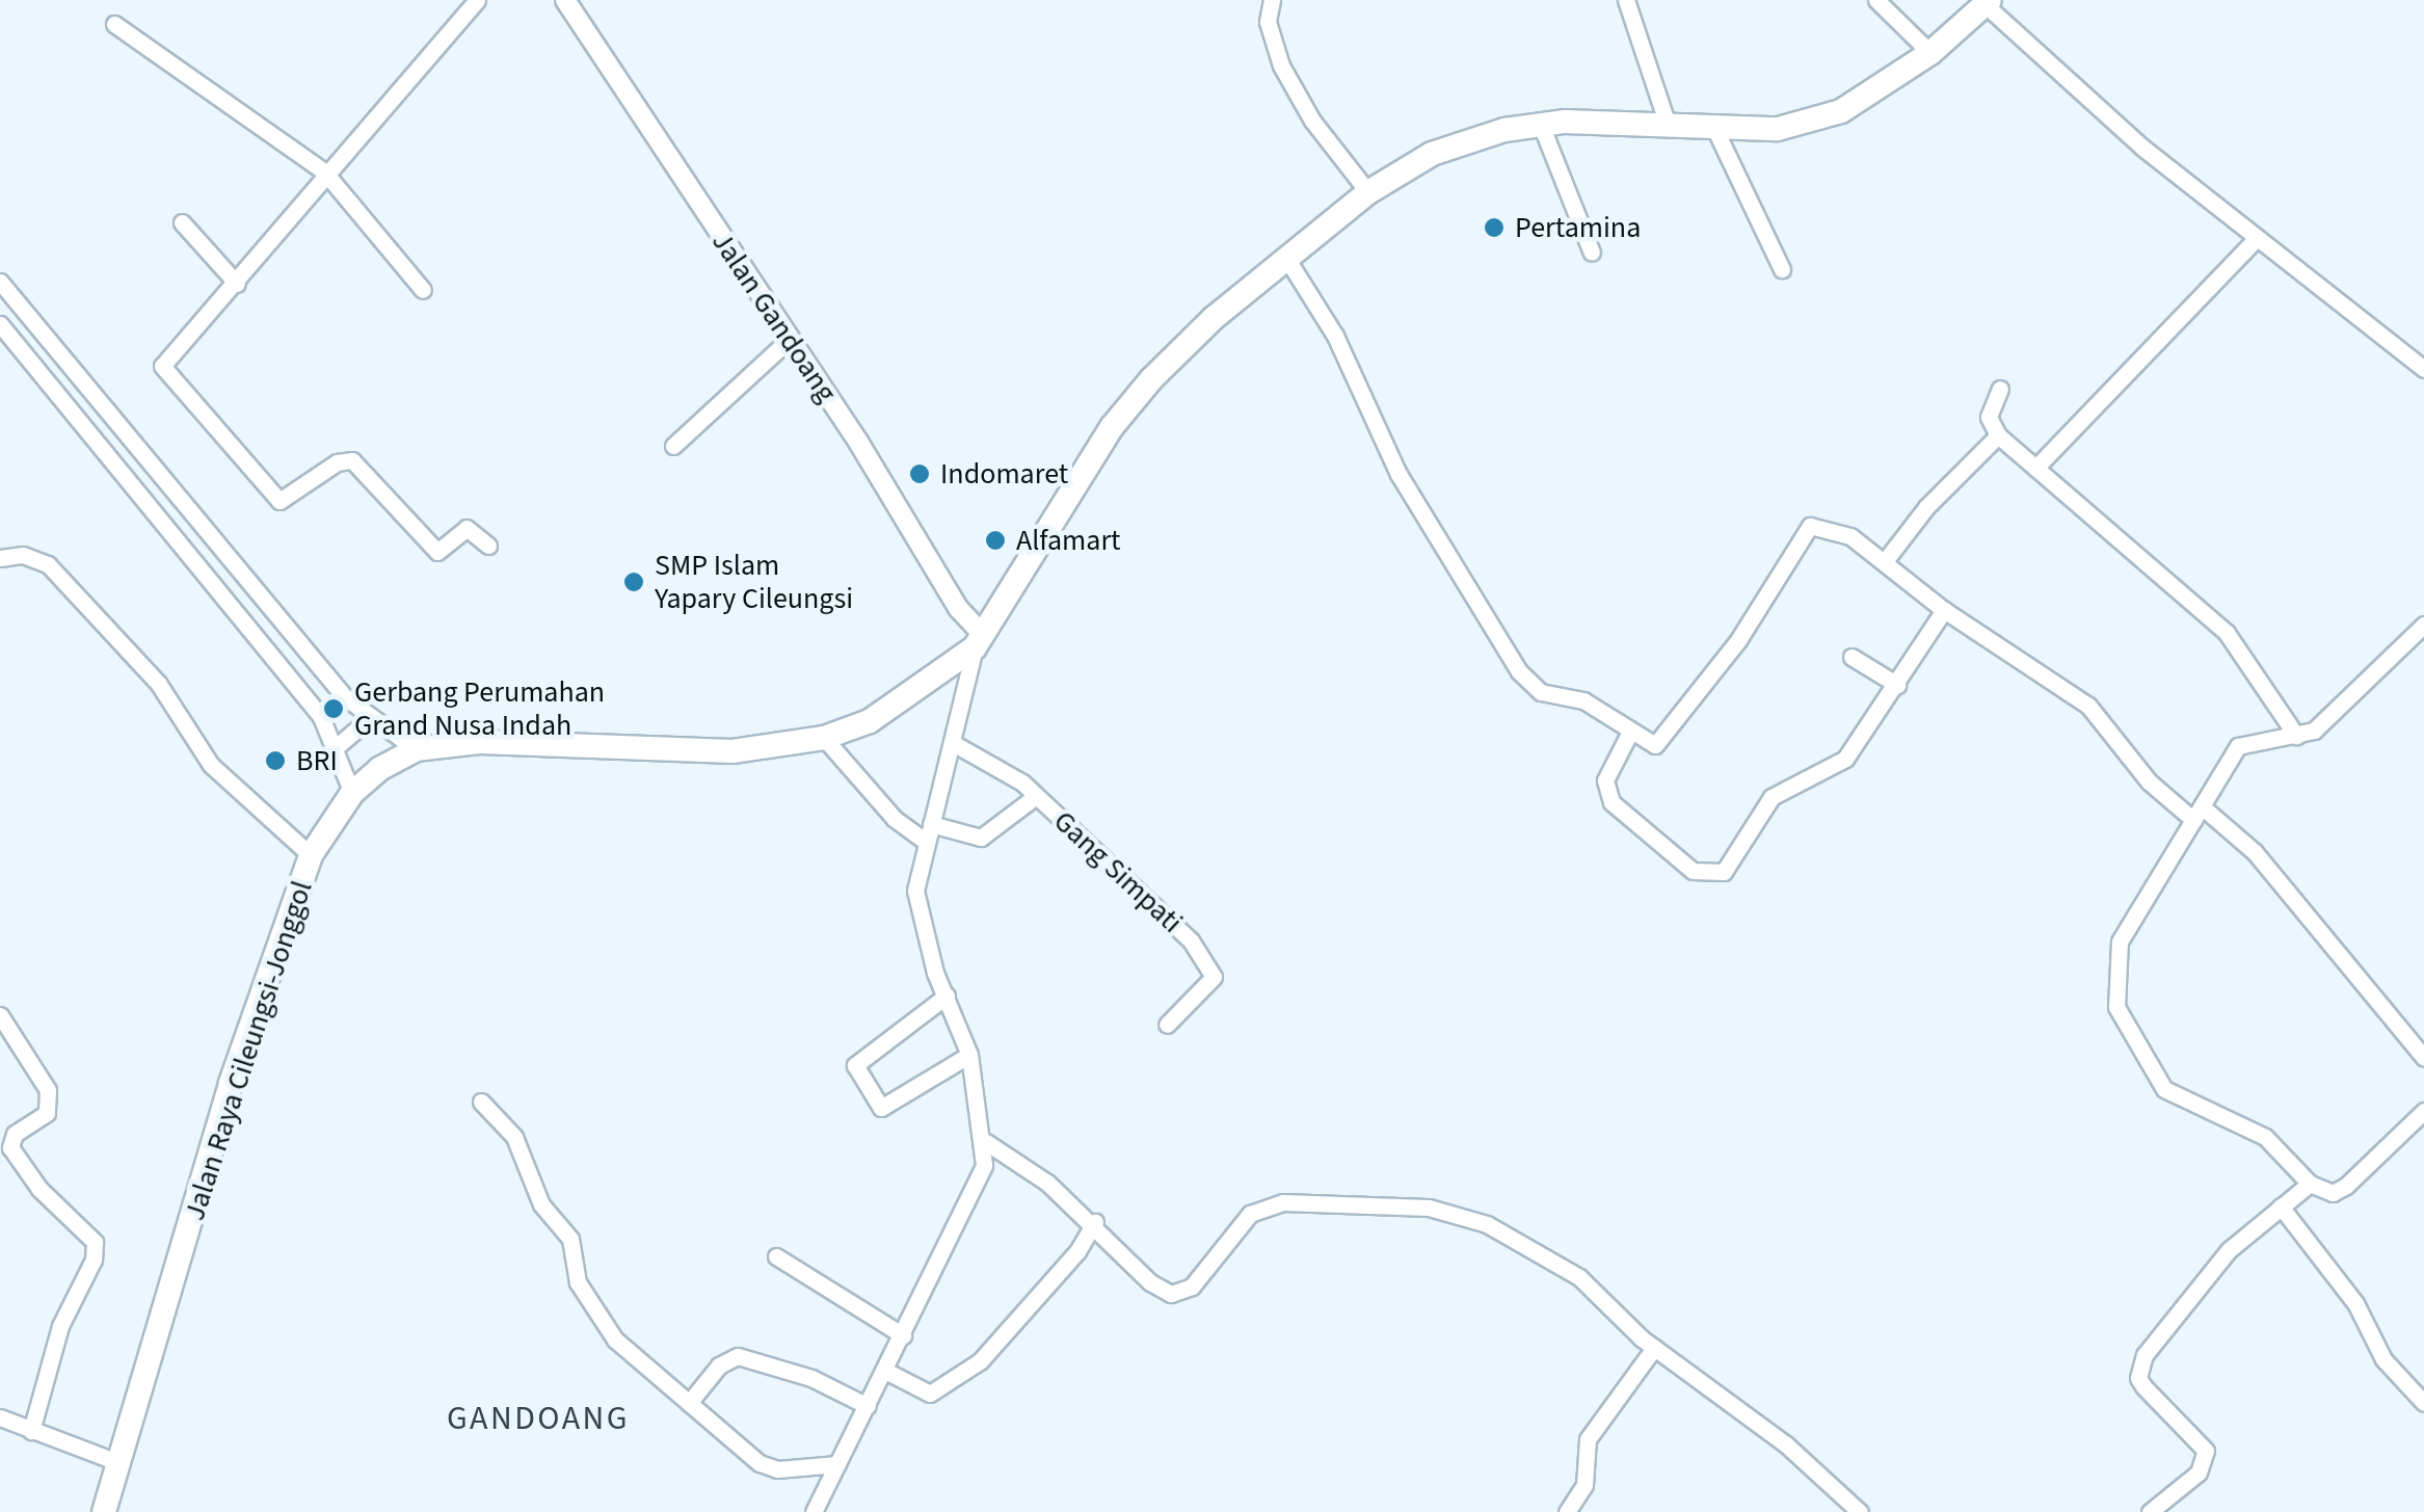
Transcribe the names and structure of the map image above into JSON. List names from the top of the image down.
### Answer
{
  "streets": {
    "main road": ["Jalan Raya Cileungsi-Jonggol"],
    "street": ["Jalan Gandoang", "Gang Simpati"]
  },
  "crossings": [
    ["Jalan Gandoang", "Jalan Raya Cileungsi-Jonggol"]
  ],
  "districts": ["GANDOANG"],
  "places": [
    "Pertamina",
    "Indomaret",
    "Alfamart",
    "SMP Islam Yapary Cileungsi",
    "Gerbang Perumahan Grand Nusa Indah",
    "BRI"
  ]
}
